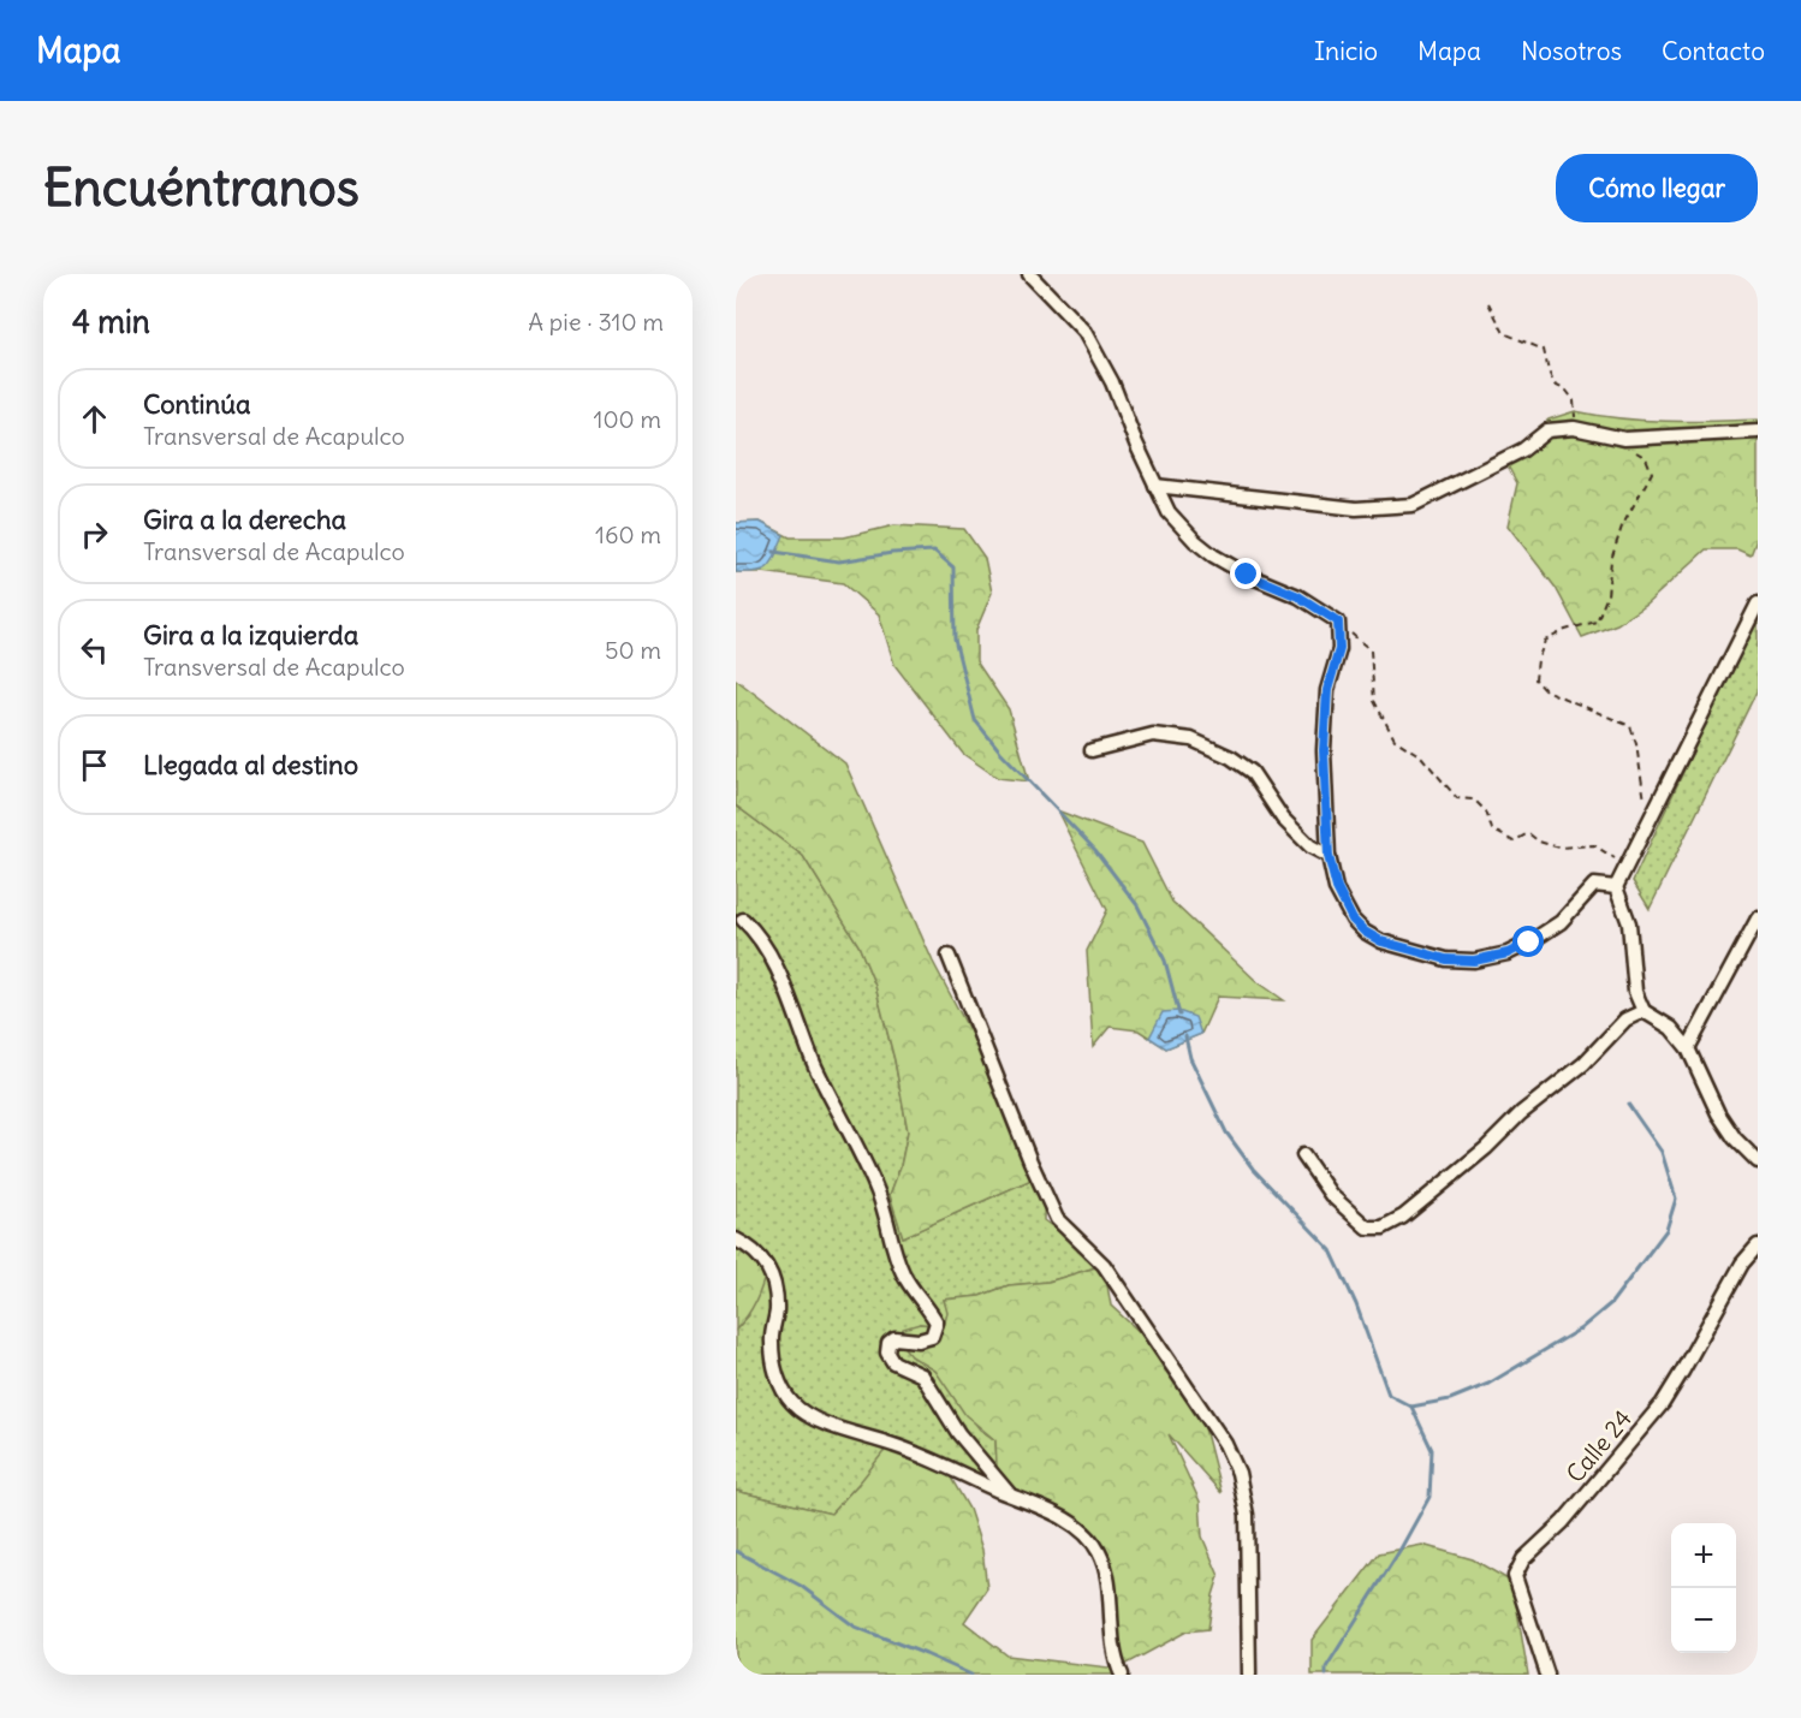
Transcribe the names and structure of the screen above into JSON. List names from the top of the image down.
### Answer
{
  "streets": {
    "street": ["Calle 24"]
  },
  "page": {
    "header": "Mapa",
    "nav": [
      "Inicio",
      "Mapa",
      "Nosotros",
      "Contacto"
    ],
    "buttons": "Cómo llegar",
    "title": "Encuéntranos",
    "heading": ["4 min", "A pie · 310 m"],
    "list": [
      ["Continúa", "Transversal de Acapulco", "100 m"],
      ["Gira a la derecha", "Transversal de Acapulco", "160 m"],
      ["Gira a la izquierda", "Transversal de Acapulco", "50 m"],
      "Llegada al destino"
    ],
    "map_buttons": ["+", "−"]
  }
}
